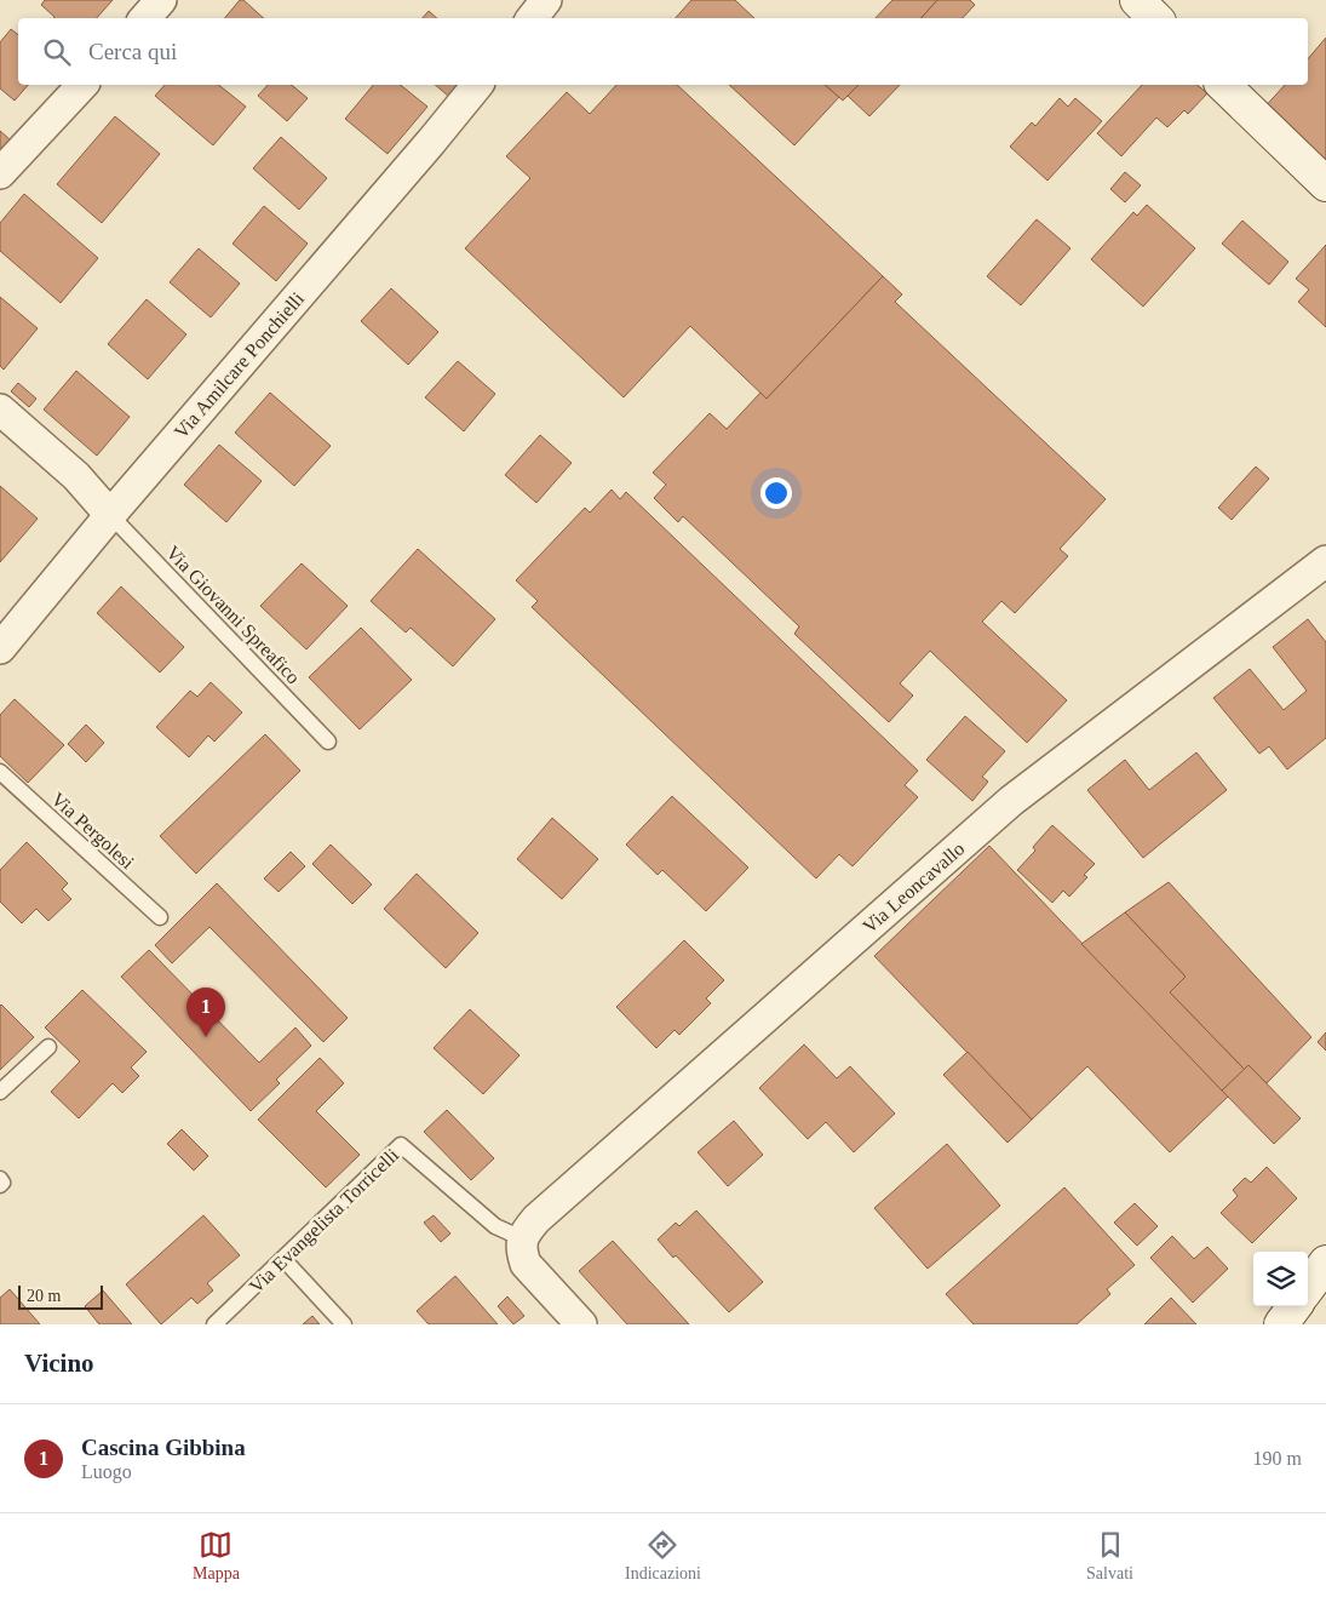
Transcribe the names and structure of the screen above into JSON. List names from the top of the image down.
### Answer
{
  "streets": {
    "street": ["Via Amilcare Ponchielli", "Via Leoncavallo"],
    "lane": ["Via Giovanni Spreafico", "Via Pergolesi", "Via Evangelista Torricelli"]
  },
  "crossings": [
    ["Via Amilcare Ponchielli", "Via Giovanni Spreafico"],
    ["Via Leoncavallo", "Via Evangelista Torricelli"]
  ],
  "scale_bar": "20 m",
  "page": {
    "search": "Cerca qui",
    "pins": "1",
    "scale": "20 m",
    "heading": "Vicino",
    "list": [
      {
        "mark": "1",
        "name": "Cascina Gibbina",
        "note": "Luogo",
        "value": "190 m"
      }
    ],
    "nav": ["Mappa", "Indicazioni", "Salvati"]
  }
}
